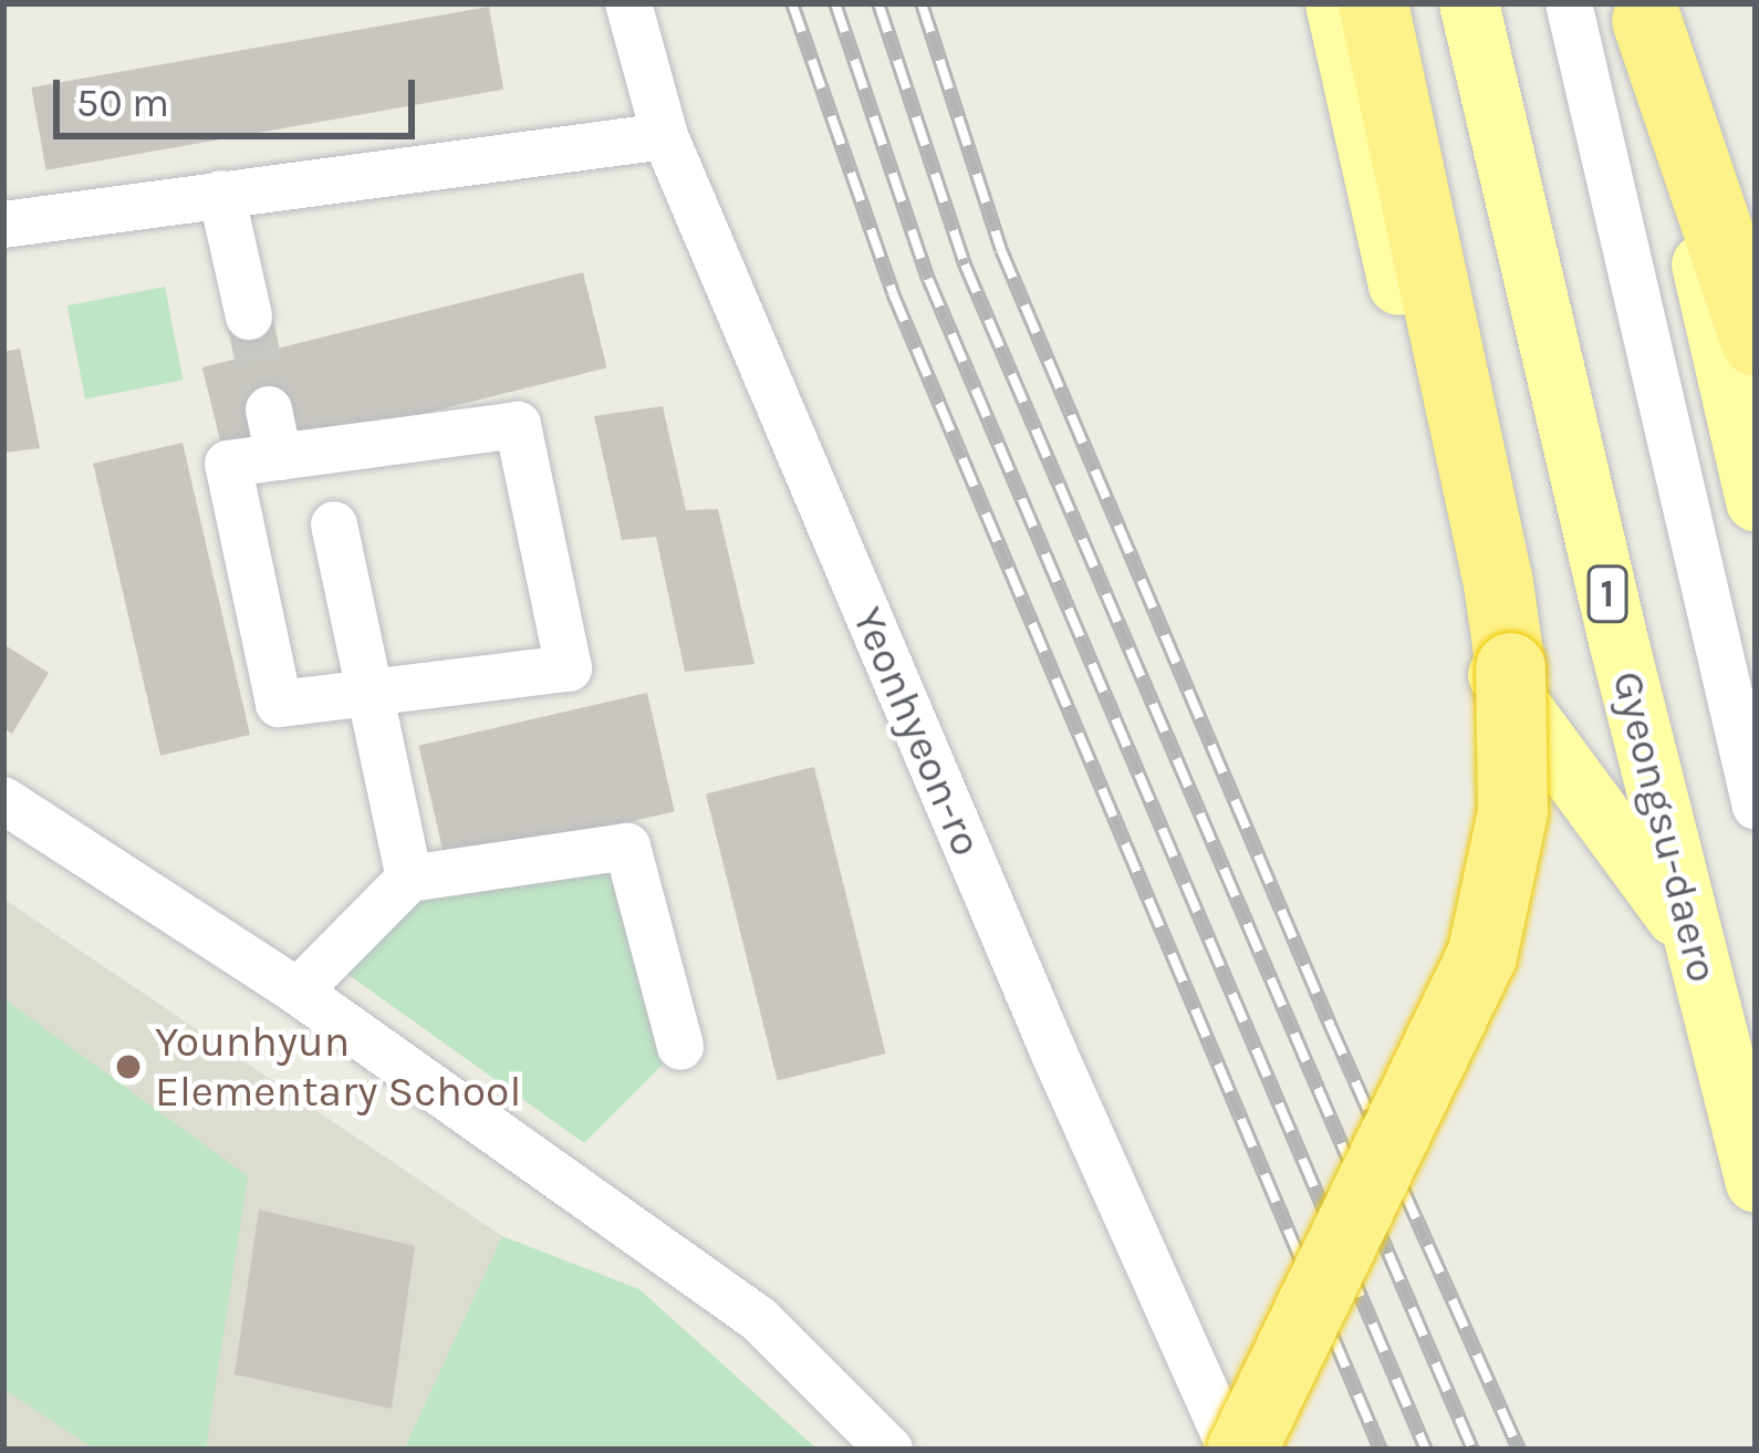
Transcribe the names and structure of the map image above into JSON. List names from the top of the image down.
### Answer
{
  "streets": {
    "main road": ["1", "Gyeongsu-daero"],
    "street": ["Yeonhyeon-ro"]
  },
  "places": ["Younhyun Elementary School"],
  "scale_bar": "50 m"
}
